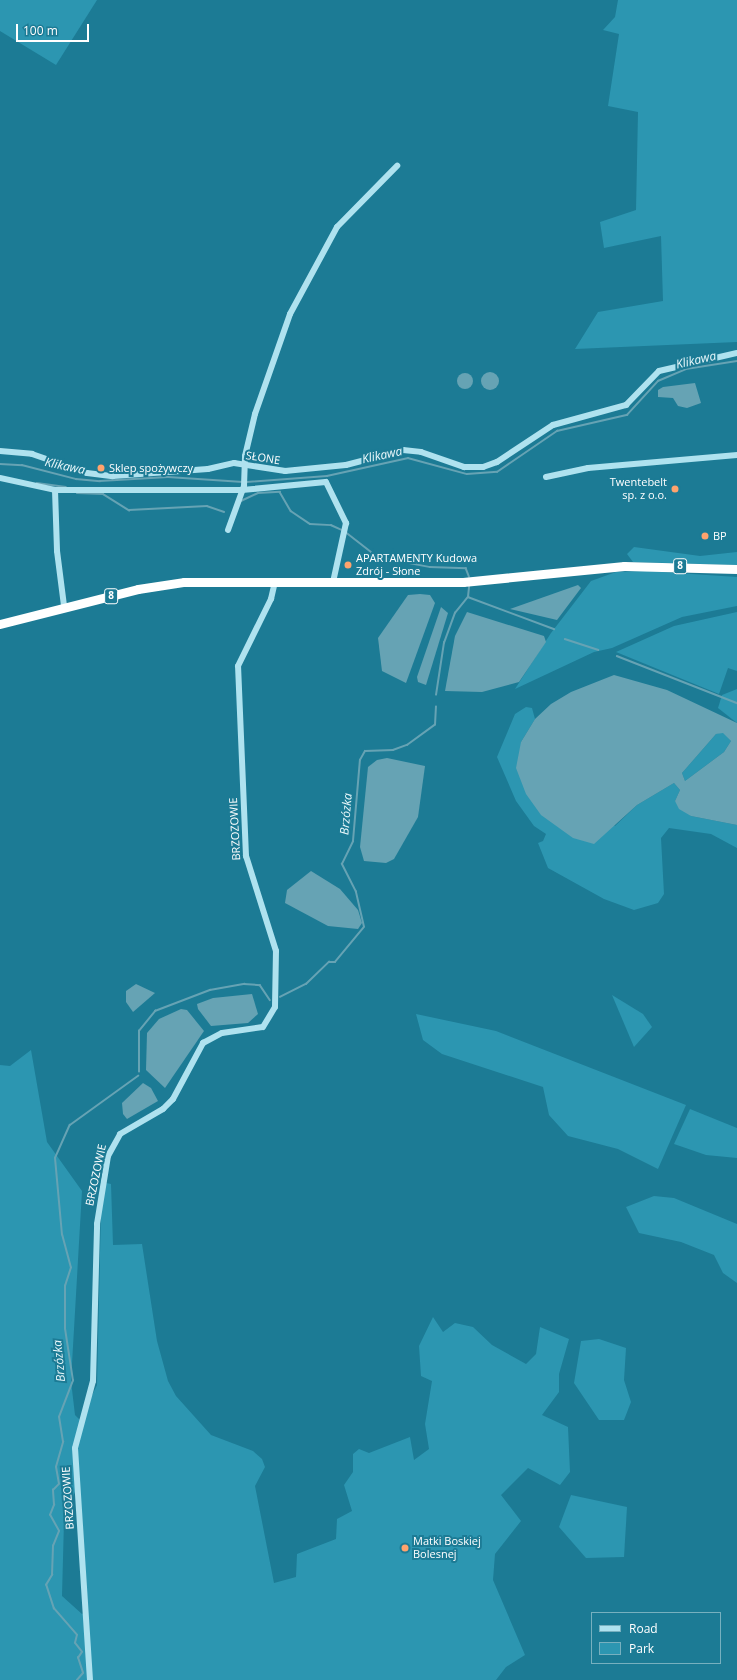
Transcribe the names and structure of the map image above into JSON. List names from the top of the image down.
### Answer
{
  "streets": {
    "highway": ["8"],
    "street": ["SŁONE", "BRZOZOWIE"]
  },
  "crossings": [
    ["8", "BRZOZOWIE"]
  ],
  "water": ["Klikawa", "Brzózka"],
  "places": [
    "Sklep spożywczy",
    "Twentebelt sp. z o.o.",
    "BP",
    "APARTAMENTY Kudowa Zdrój - Słone",
    "Matki Boskiej Bolesnej"
  ],
  "legend": ["Road", "Park"],
  "scale_bar": "100 m"
}
